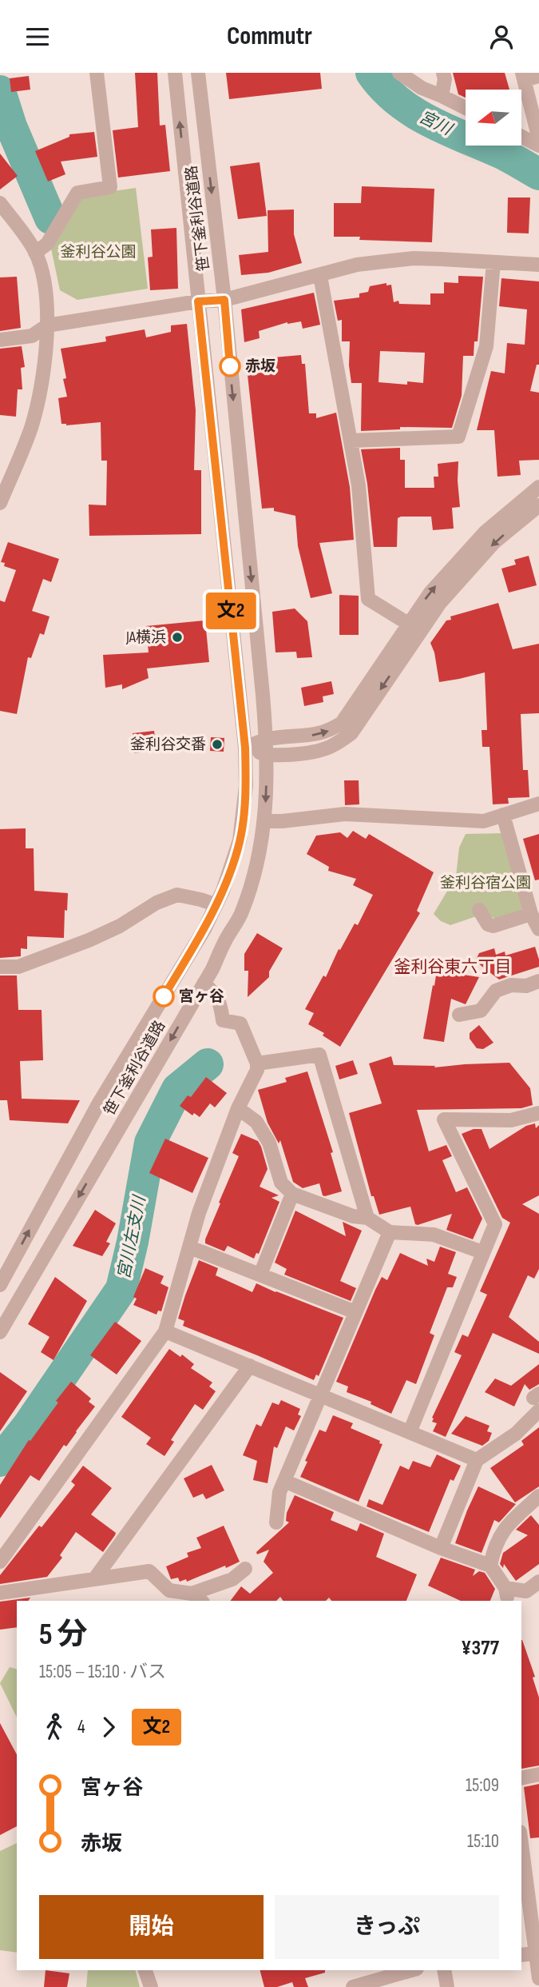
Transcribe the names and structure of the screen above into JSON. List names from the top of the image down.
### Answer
{
  "streets": {
    "street": ["笹下釜利谷道路"]
  },
  "districts": ["釜利谷東六丁目"],
  "water": ["宮川", "宮川左支川"],
  "parks": ["釜利谷公園", "釜利谷宿公園"],
  "places": [
    "赤坂",
    "JA横浜",
    "釜利谷交番",
    "宮ヶ谷"
  ],
  "lines": ["bus line 文2"],
  "north": "left",
  "page": {
    "header": "Commutr",
    "on_map": "文2",
    "heading": ["5 分", "15:05 – 15:10 · バス", "¥377"],
    "legs": ["4", "文2"],
    "list": [
      {
        "name": "宮ヶ谷",
        "value": "15:09"
      },
      {
        "name": "赤坂",
        "value": "15:10"
      }
    ],
    "buttons": ["開始", "きっぷ"]
  }
}
